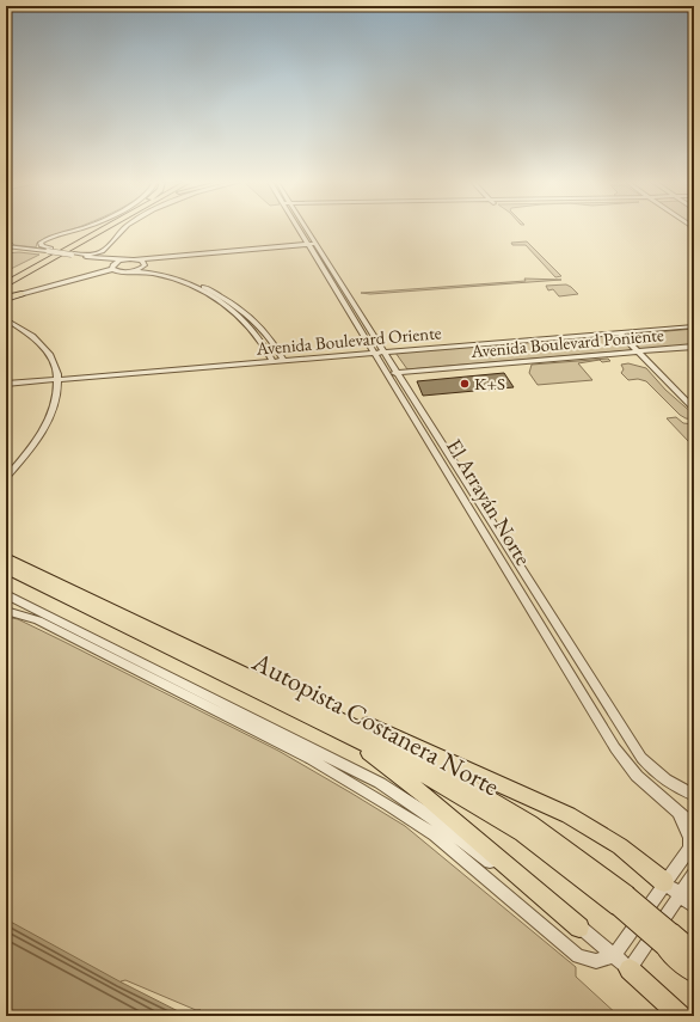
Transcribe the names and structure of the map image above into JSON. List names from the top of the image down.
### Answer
{
  "streets": {
    "highway": ["Autopista Costanera Norte"],
    "street": ["Avenida Boulevard Oriente", "Avenida Boulevard Poniente", "El Arrayán Norte"]
  },
  "crossings": [
    ["Avenida Boulevard Oriente", "El Arrayán Norte"],
    ["Avenida Boulevard Poniente", "El Arrayán Norte"]
  ],
  "places": ["K+S"]
}
